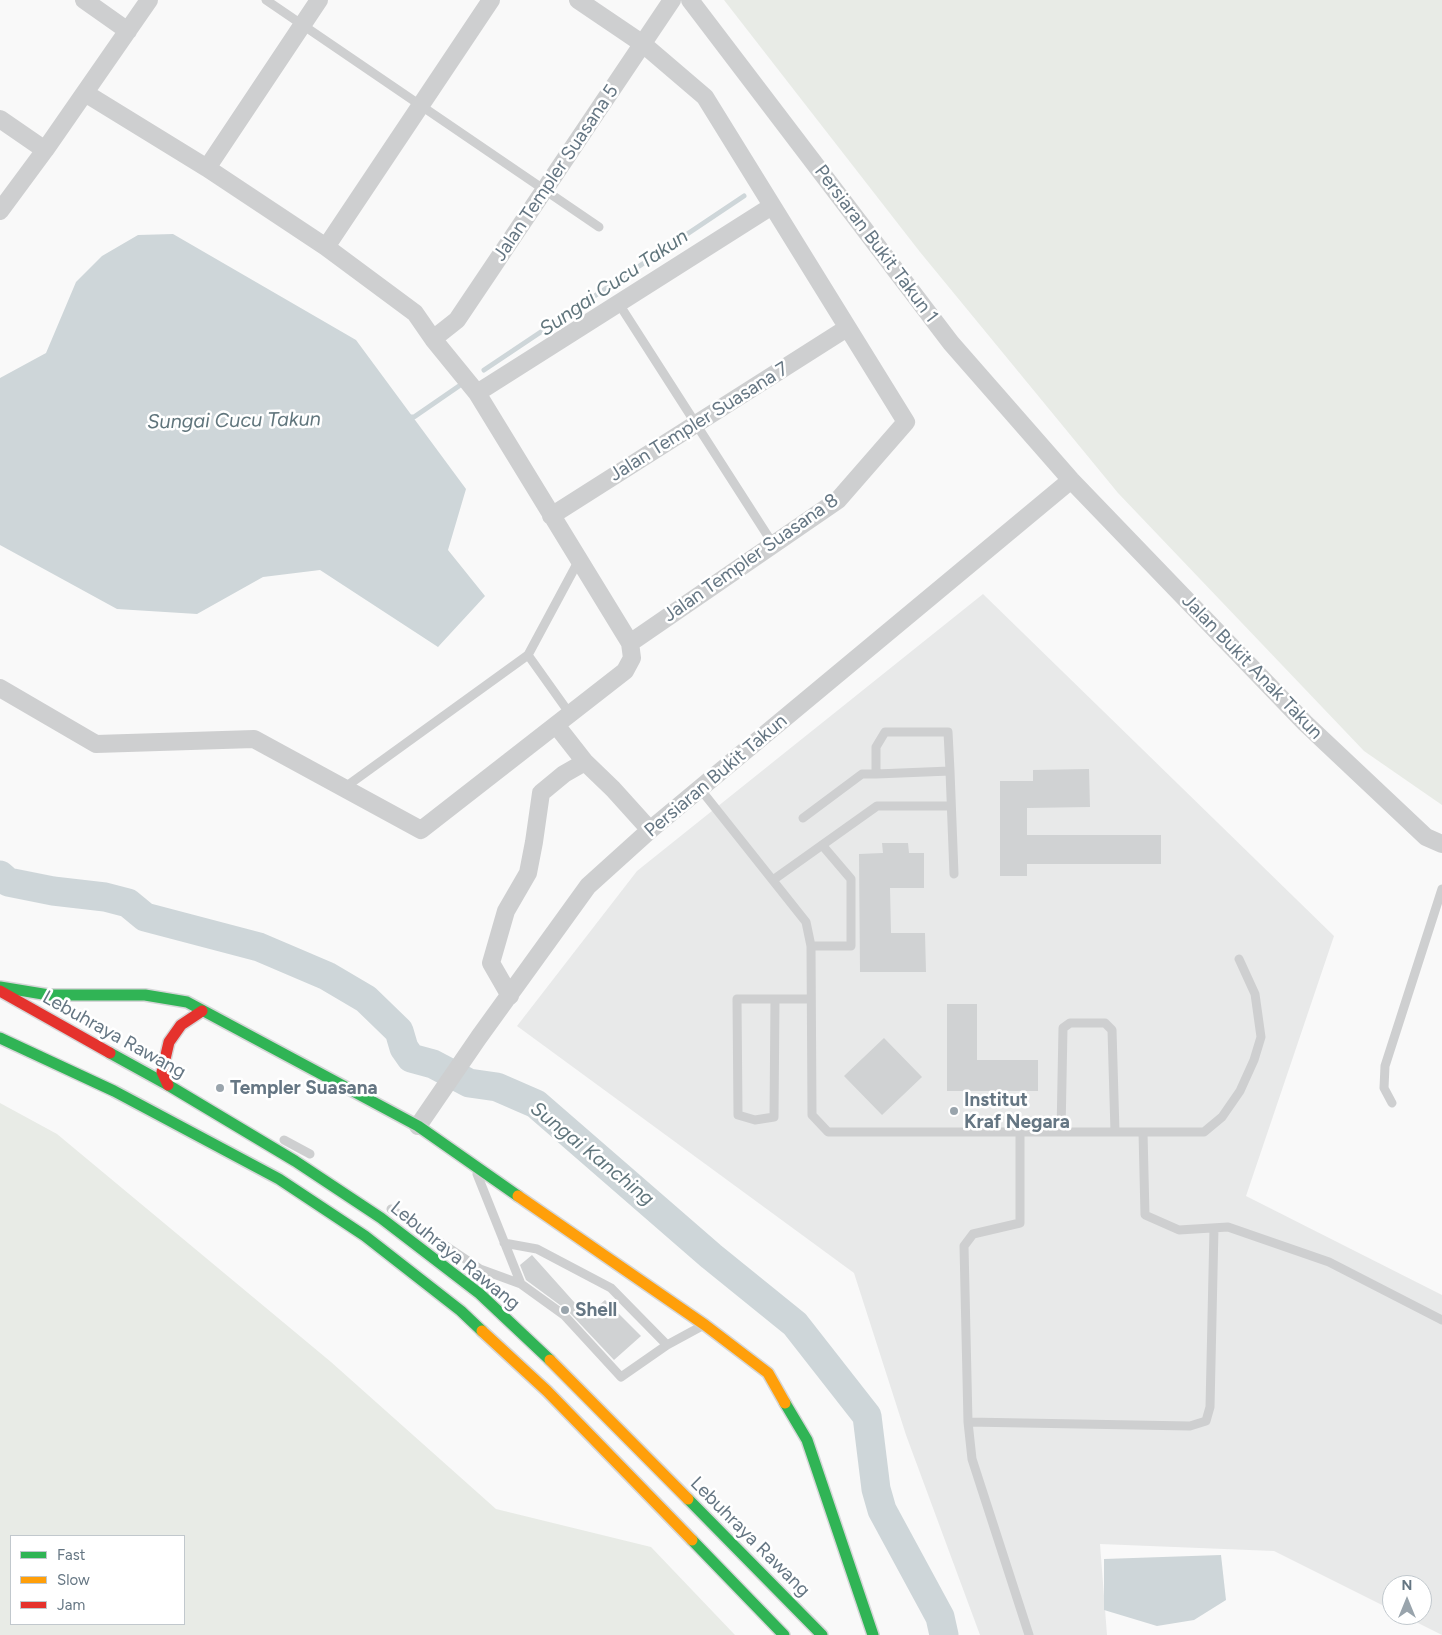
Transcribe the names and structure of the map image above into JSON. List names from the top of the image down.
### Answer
{
  "streets": {
    "main road": ["Lebuhraya Rawang"],
    "street": [
      "Jalan Templer Suasana 5",
      "Persiaran Bukit Takun 1",
      "Jalan Templer Suasana 7",
      "Jalan Templer Suasana 8",
      "Jalan Bukit Anak Takun",
      "Persiaran Bukit Takun"
    ]
  },
  "crossings": [
    ["Persiaran Bukit Takun 1", "Jalan Bukit Anak Takun"],
    ["Persiaran Bukit Takun 1", "Persiaran Bukit Takun"],
    ["Jalan Templer Suasana 7", "Jalan Templer Suasana 8"],
    ["Jalan Bukit Anak Takun", "Persiaran Bukit Takun"]
  ],
  "water": ["Sungai Cucu Takun", "Sungai Kanching"],
  "places": ["Templer Suasana", "Institut Kraf Negara", "Shell"],
  "legend": ["Fast", "Slow", "Jam"],
  "north": "top"
}
